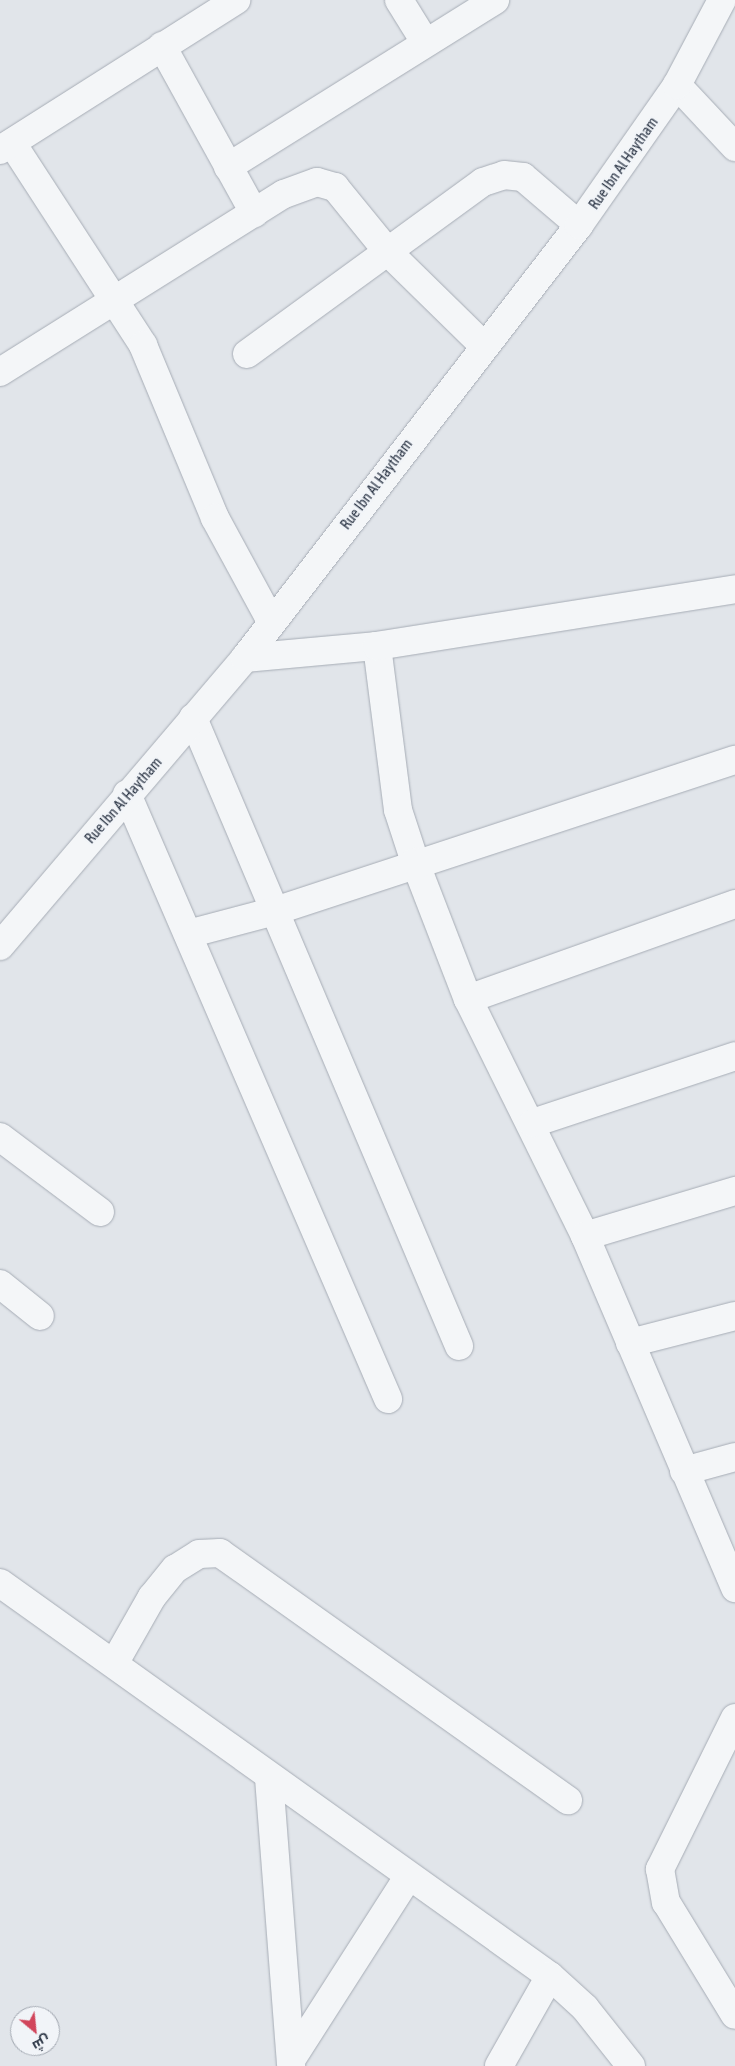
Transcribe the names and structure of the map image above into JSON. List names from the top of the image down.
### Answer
{
  "streets": {
    "street": ["Rue Ibn Al Haytham"]
  },
  "north": "bottom right"
}
